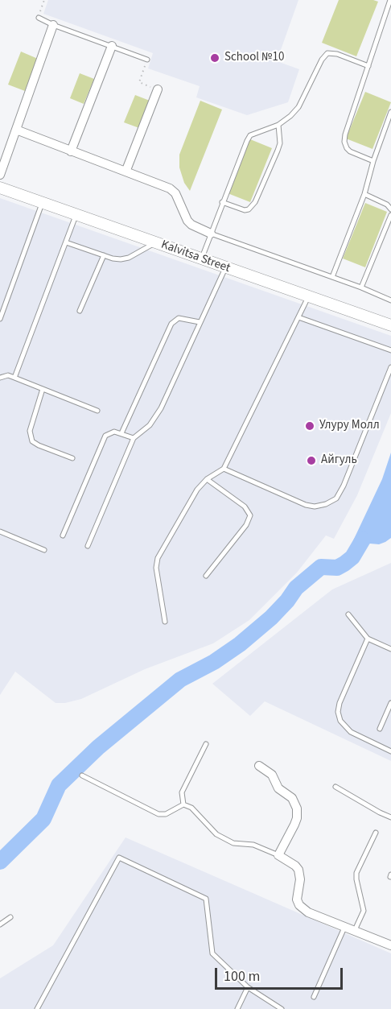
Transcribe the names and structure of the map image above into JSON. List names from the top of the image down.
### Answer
{
  "streets": {
    "street": ["Kalvitsa Street"]
  },
  "places": ["School №10", "Улуру Молл", "Айгуль"],
  "scale_bar": "100 m"
}
